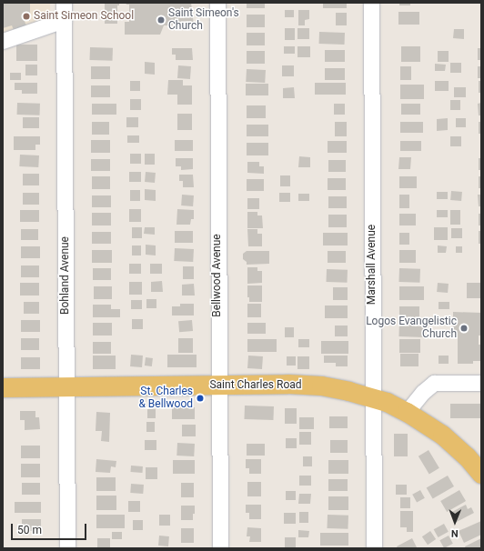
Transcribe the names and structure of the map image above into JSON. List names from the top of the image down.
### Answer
{
  "streets": {
    "main road": ["Saint Charles Road"],
    "street": ["Marshall Avenue", "Bohland Avenue", "Bellwood Avenue"]
  },
  "crossings": [
    ["Marshall Avenue", "Saint Charles Road"],
    ["Bohland Avenue", "Saint Charles Road"],
    ["Bellwood Avenue", "Saint Charles Road"]
  ],
  "places": [
    "Saint Simeon School",
    "Saint Simeon's Church",
    "Logos Evangelistic Church",
    "St. Charles & Bellwood"
  ],
  "scale_bar": "50 m",
  "north": "bottom"
}
